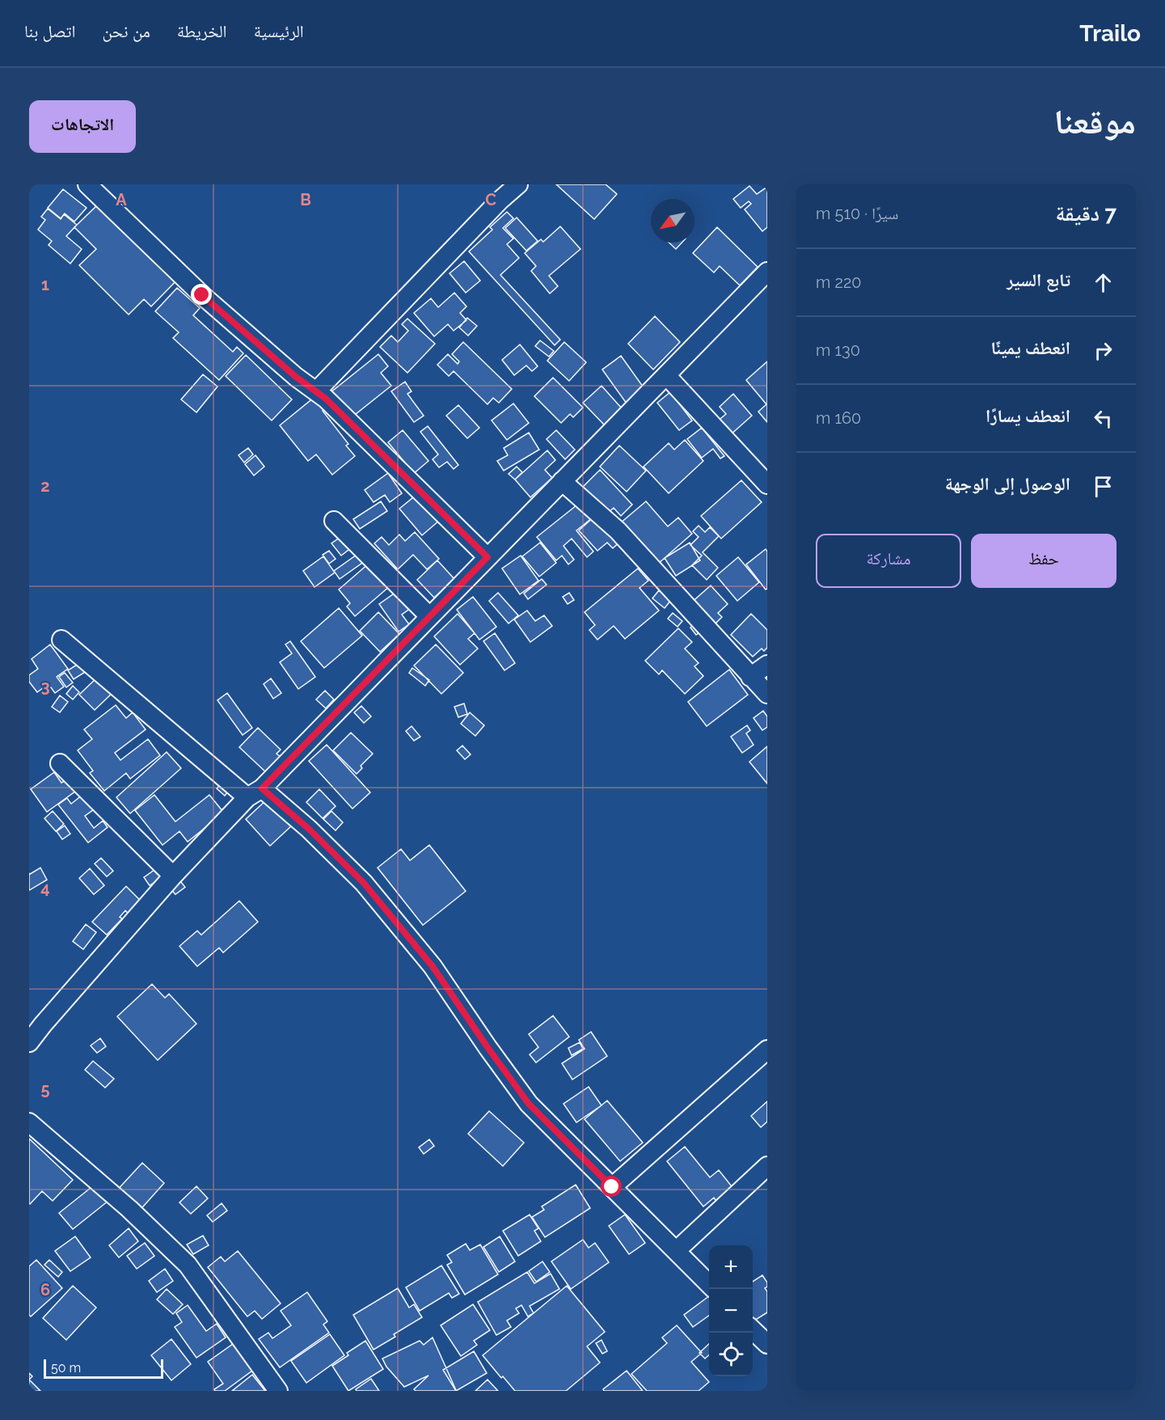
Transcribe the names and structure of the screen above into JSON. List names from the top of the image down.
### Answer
{
  "scale_bar": "50 m",
  "north": "bottom left",
  "page": {
    "header": "Trailo",
    "nav": [
      "الرئيسية",
      "الخريطة",
      "من نحن",
      "اتصل بنا"
    ],
    "title": "موقعنا",
    "buttons": [
      "الاتجاهات",
      ["حفظ", "مشاركة"]
    ],
    "heading": ["7 دقيقة", "سيرًا · 510 m"],
    "list": [
      ["تابع السير", "220 m"],
      ["انعطف يمينًا", "130 m"],
      ["انعطف يسارًا", "160 m"],
      "الوصول إلى الوجهة"
    ],
    "map_buttons": ["+", "−"],
    "scale": "50 m"
  },
  "grid": {
    "columns": ["A", "B", "C"],
    "rows": [
      "1",
      "2",
      "3",
      "4",
      "5",
      "6"
    ]
  }
}
